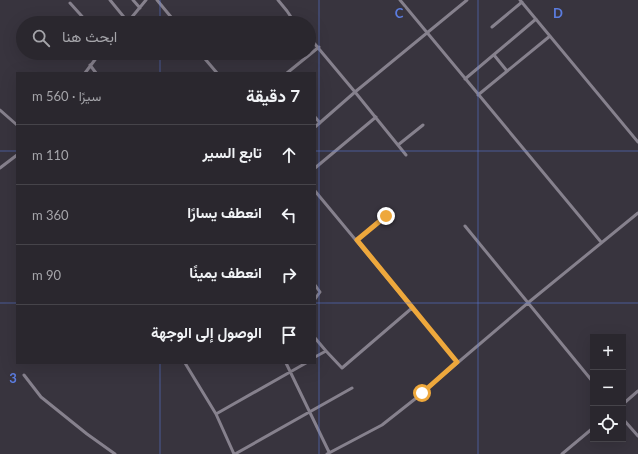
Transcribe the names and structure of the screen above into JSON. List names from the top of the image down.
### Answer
{
  "page": {
    "search": "ابحث هنا",
    "heading": ["7 دقيقة", "سيرًا · 560 m"],
    "list": [
      ["تابع السير", "110 m"],
      ["انعطف يسارًا", "360 m"],
      ["انعطف يمينًا", "90 m"],
      "الوصول إلى الوجهة"
    ],
    "map_buttons": ["+", "−"]
  },
  "grid": {
    "columns": ["C", "D"],
    "rows": ["3"]
  }
}
